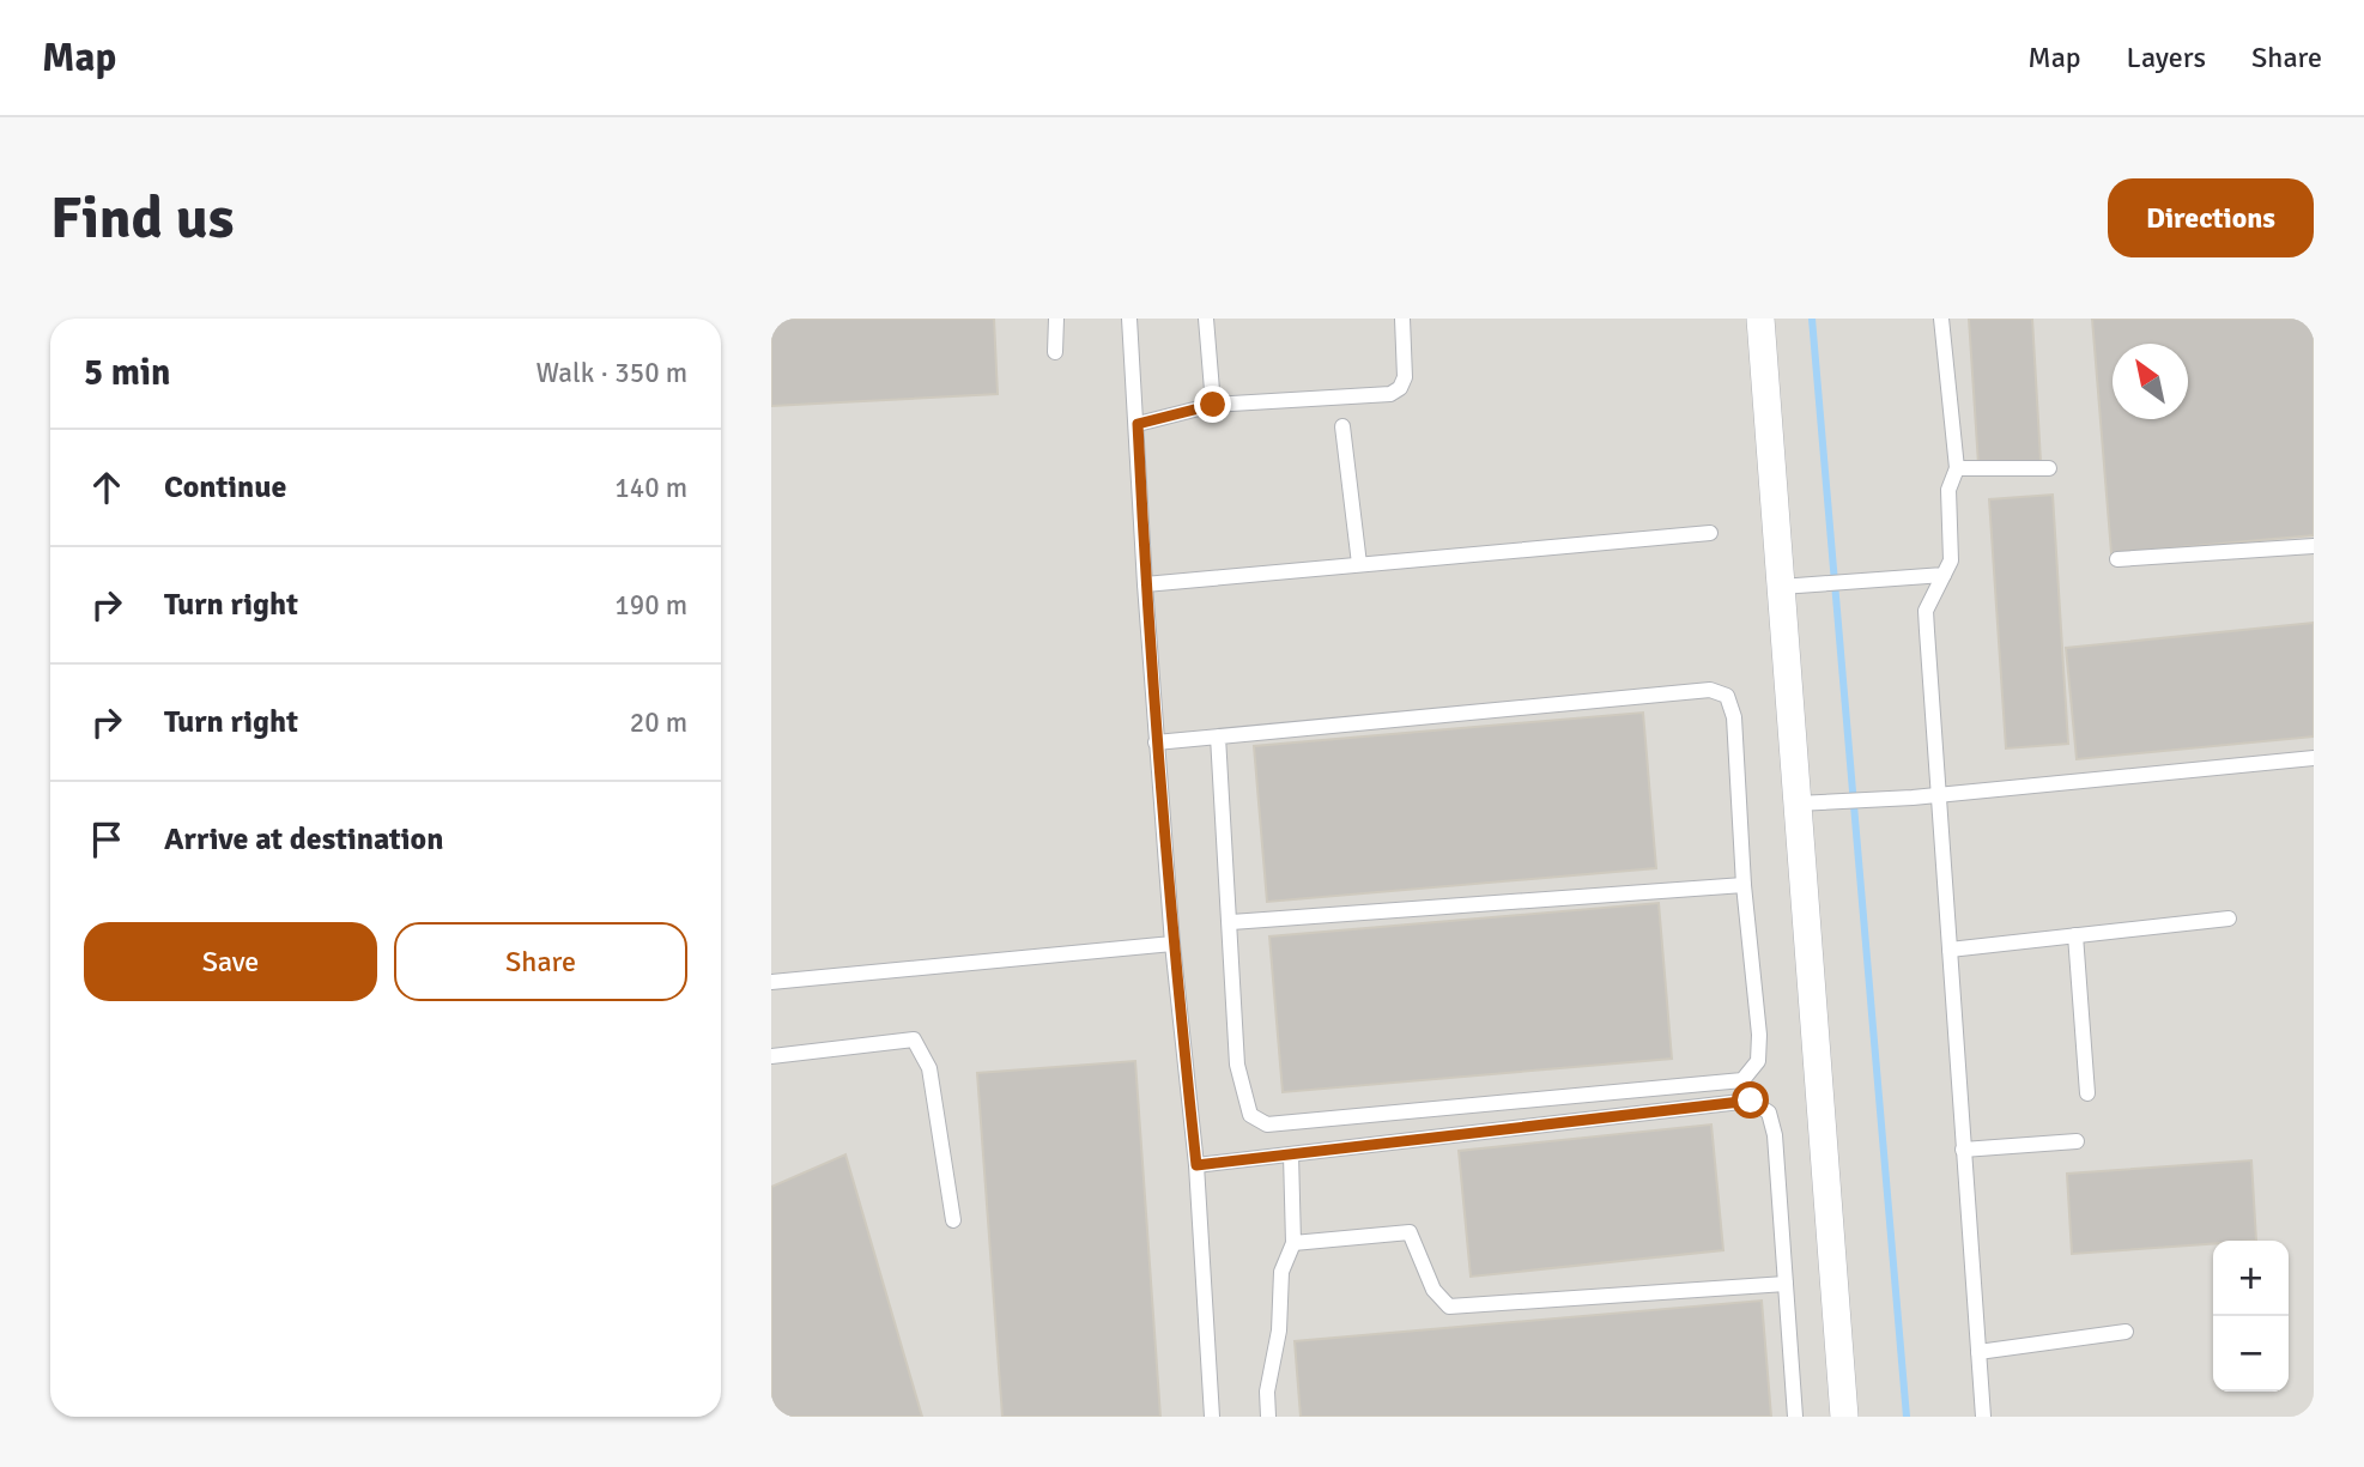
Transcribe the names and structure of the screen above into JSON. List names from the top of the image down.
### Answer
{
  "north": "top left",
  "page": {
    "header": "Map",
    "nav": ["Map", "Layers", "Share"],
    "buttons": [
      "Directions",
      ["Save", "Share"]
    ],
    "title": "Find us",
    "heading": ["5 min", "Walk · 350 m"],
    "list": [
      ["Continue", "140 m"],
      ["Turn right", "190 m"],
      ["Turn right", "20 m"],
      "Arrive at destination"
    ],
    "map_buttons": ["+", "−"]
  }
}
